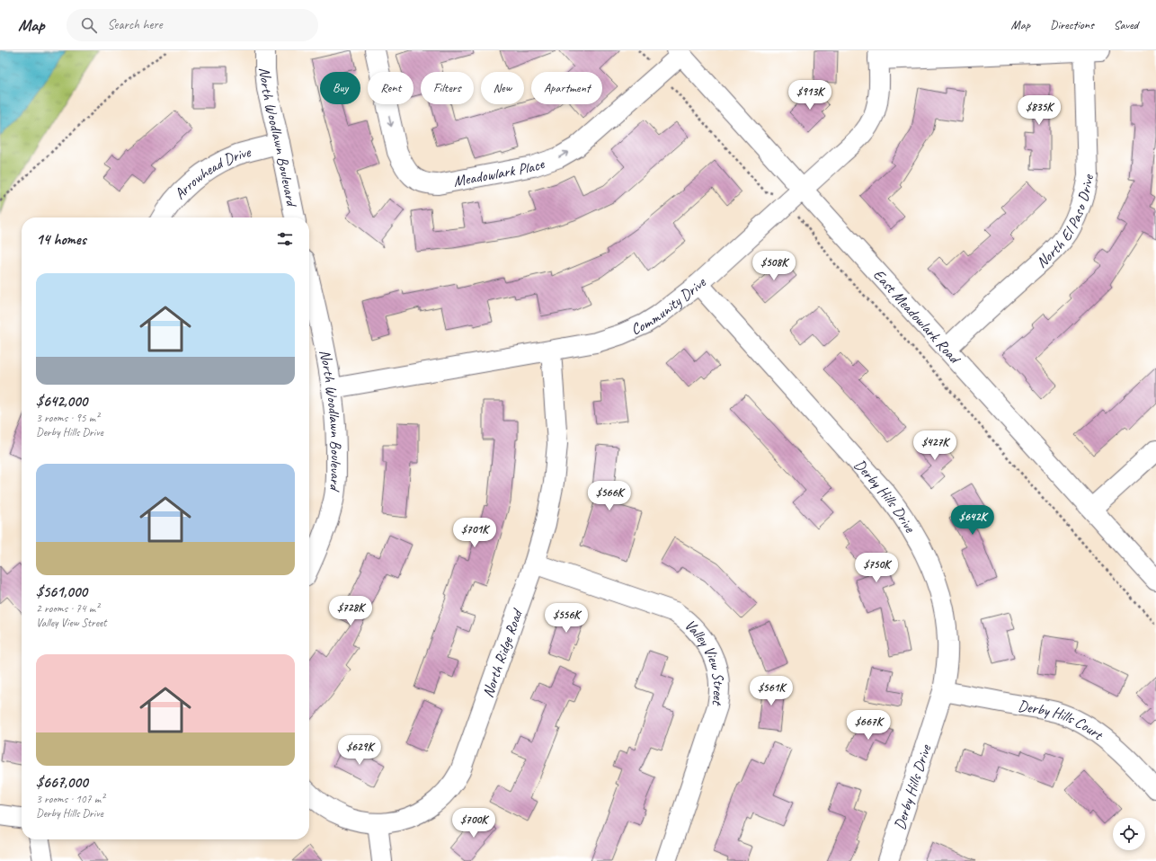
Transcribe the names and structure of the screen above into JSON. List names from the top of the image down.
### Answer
{
  "streets": {
    "street": [
      "North Woodlawn Boulevard",
      "Meadowlark Place",
      "Arrowhead Drive",
      "North El Paso Drive",
      "Community Drive",
      "East Meadowlark Road",
      "Derby Hills Drive",
      "North Ridge Road",
      "Valley View Street",
      "Derby Hills Court"
    ]
  },
  "crossings": [
    ["North Woodlawn Boulevard", "Arrowhead Drive"],
    ["North Woodlawn Boulevard", "Community Drive"],
    ["Meadowlark Place", "East Meadowlark Road"],
    ["North El Paso Drive", "East Meadowlark Road"],
    ["Community Drive", "East Meadowlark Road"],
    ["Community Drive", "Derby Hills Drive"],
    ["Community Drive", "North Ridge Road"],
    ["Derby Hills Drive", "Derby Hills Court"],
    ["North Ridge Road", "Valley View Street"]
  ],
  "page": {
    "header": "Map",
    "search": "Search here",
    "nav": ["Map", "Directions", "Saved"],
    "chip": [
      "Buy",
      "Rent",
      "Filters",
      "New",
      "Apartment"
    ],
    "price": [
      "$913K",
      "$835K",
      "$508K",
      "$427K",
      "$566K",
      "$642K",
      "$701K",
      "$750K",
      "$728K",
      "$556K",
      "$561K",
      "$667K",
      "$629K",
      "$700K"
    ],
    "heading": "14 homes",
    "list": [
      {
        "name": "$642,000",
        "note": "3 rooms · 95 m² · Derby Hills Drive"
      },
      {
        "name": "$561,000",
        "note": "2 rooms · 74 m² · Valley View Street"
      },
      {
        "name": "$667,000",
        "note": "3 rooms · 107 m² · Derby Hills Drive"
      }
    ]
  }
}
